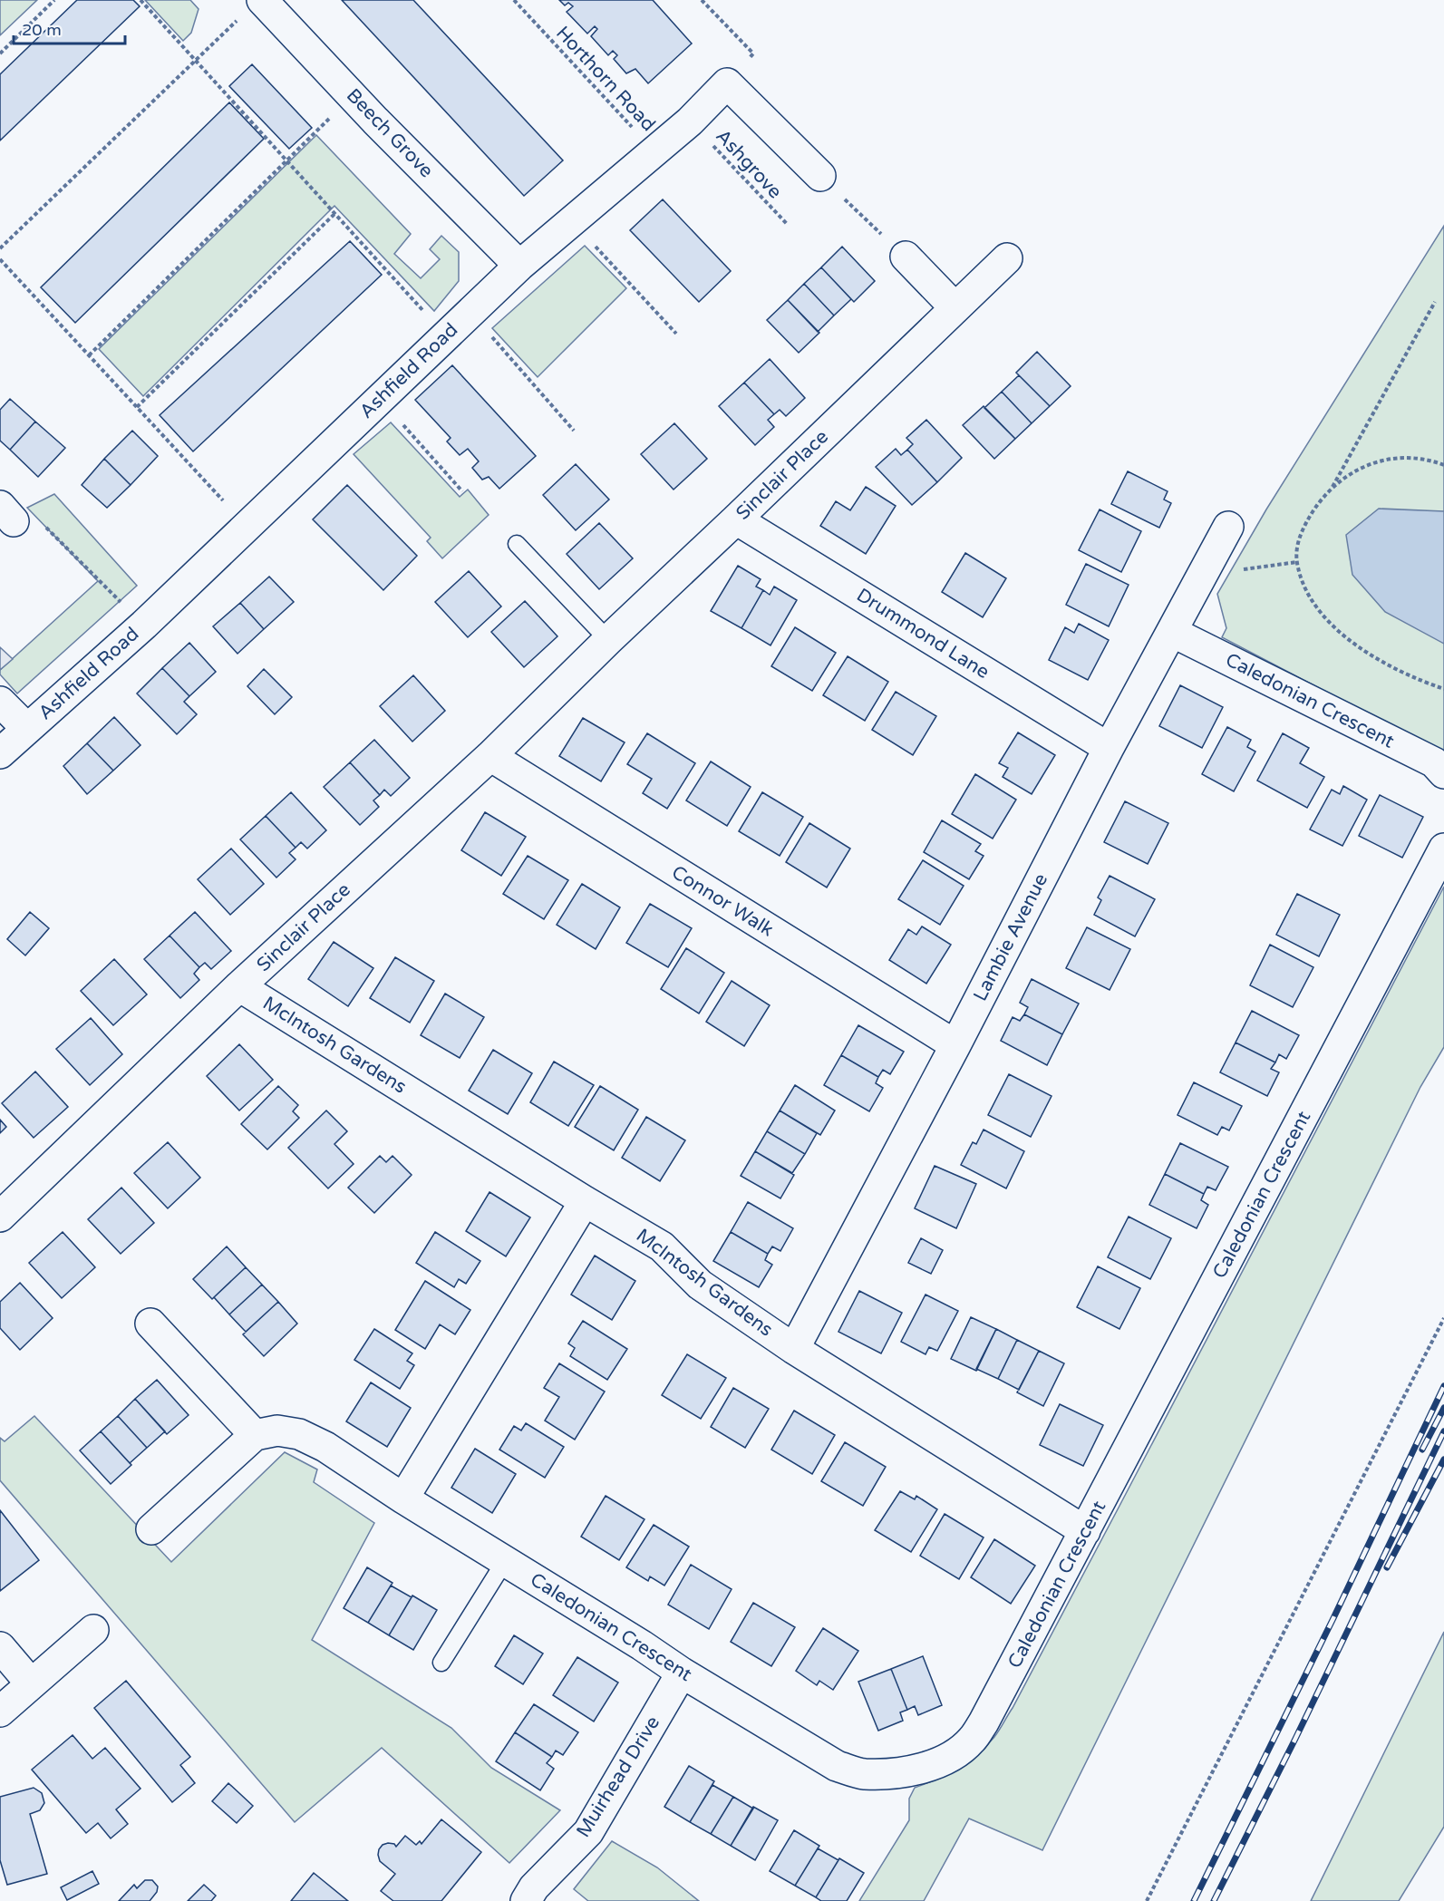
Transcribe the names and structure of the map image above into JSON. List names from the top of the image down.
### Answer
{
  "streets": {
    "street": [
      "Beech Grove",
      "Ashfield Road",
      "Sinclair Place",
      "Drummond Lane",
      "Caledonian Crescent",
      "Connor Walk",
      "Lambie Avenue",
      "McIntosh Gardens",
      "Muirhead Drive"
    ],
    "path": ["Horthorn Road", "Ashgrove"]
  },
  "crossings": [
    ["Horthorn Road", "Ashfield Road"],
    ["Beech Grove", "Ashfield Road"],
    ["Ashgrove", "Ashfield Road"],
    ["Sinclair Place", "Drummond Lane"],
    ["Sinclair Place", "Connor Walk"],
    ["Sinclair Place", "McIntosh Gardens"],
    ["Drummond Lane", "Lambie Avenue"],
    ["Caledonian Crescent", "Lambie Avenue"],
    ["Caledonian Crescent", "McIntosh Gardens"],
    ["Caledonian Crescent", "Muirhead Drive"],
    ["Connor Walk", "Lambie Avenue"],
    ["Lambie Avenue", "McIntosh Gardens"]
  ],
  "scale_bar": "20 m"
}
